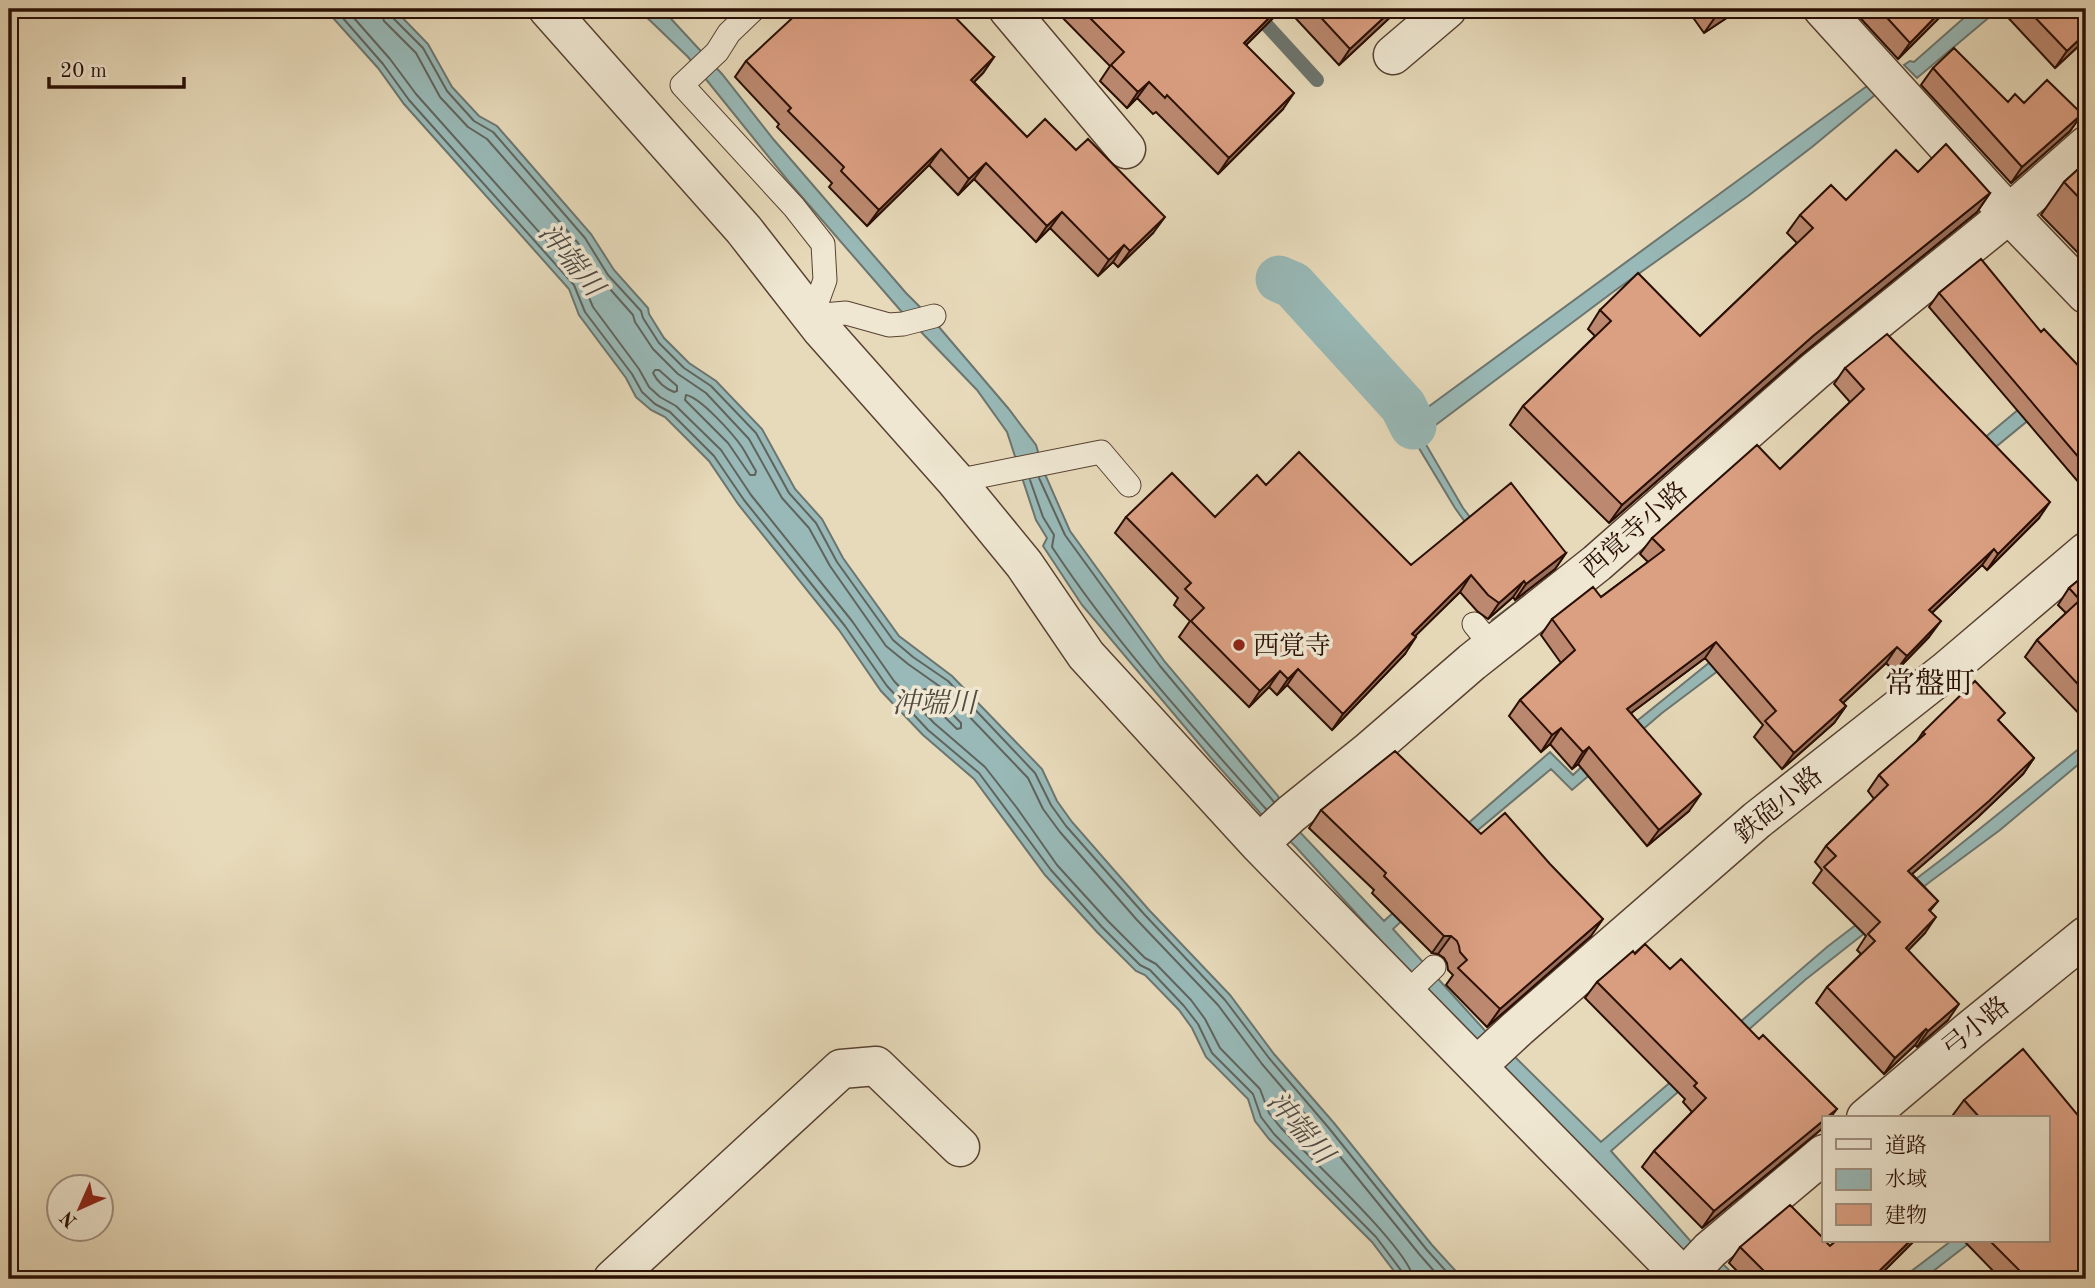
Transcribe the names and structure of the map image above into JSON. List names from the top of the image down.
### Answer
{
  "streets": {
    "street": ["西覚寺小路", "鉄砲小路", "弓小路"]
  },
  "districts": ["常盤町"],
  "water": ["沖端川"],
  "places": ["西覚寺"],
  "legend": ["道路", "水域", "建物"],
  "scale_bar": "20 m",
  "north": "bottom left"
}
